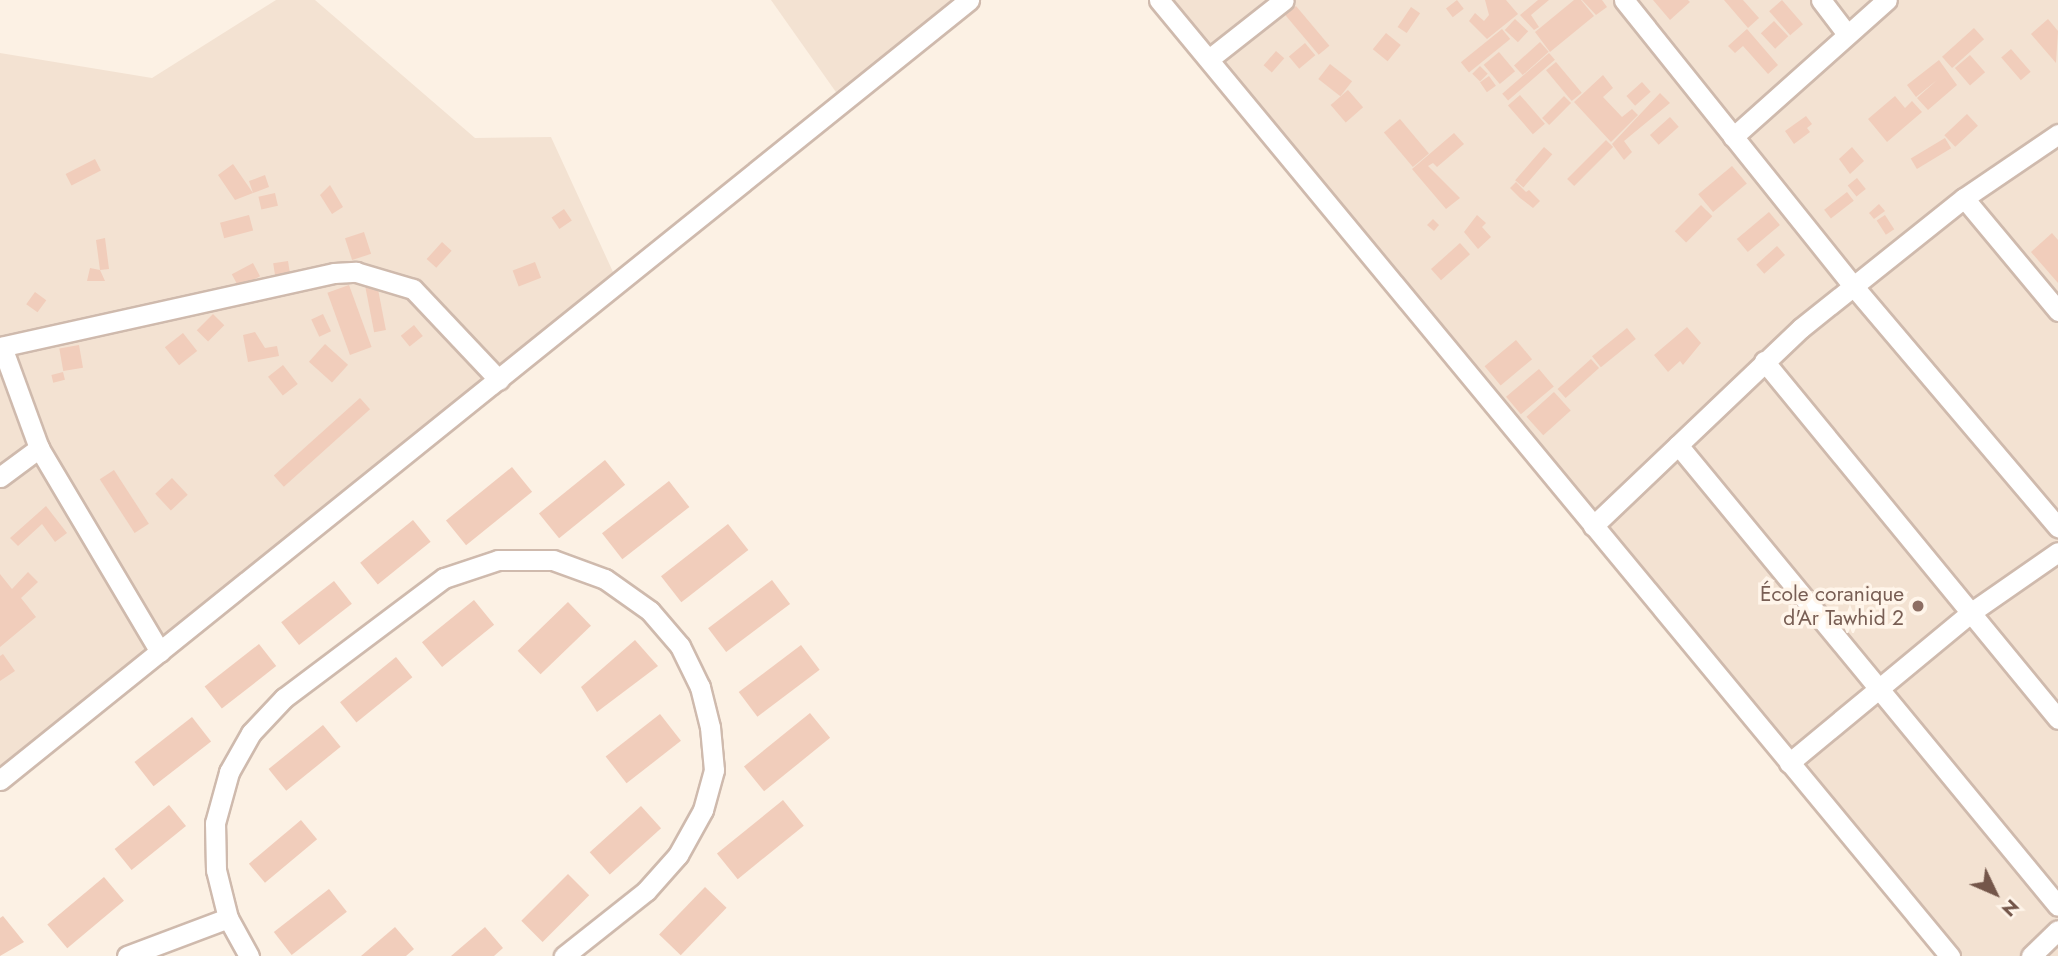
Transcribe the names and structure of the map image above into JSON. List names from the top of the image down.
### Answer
{
  "places": ["École coranique d'Ar Tawhid 2"],
  "north": "bottom right"
}
